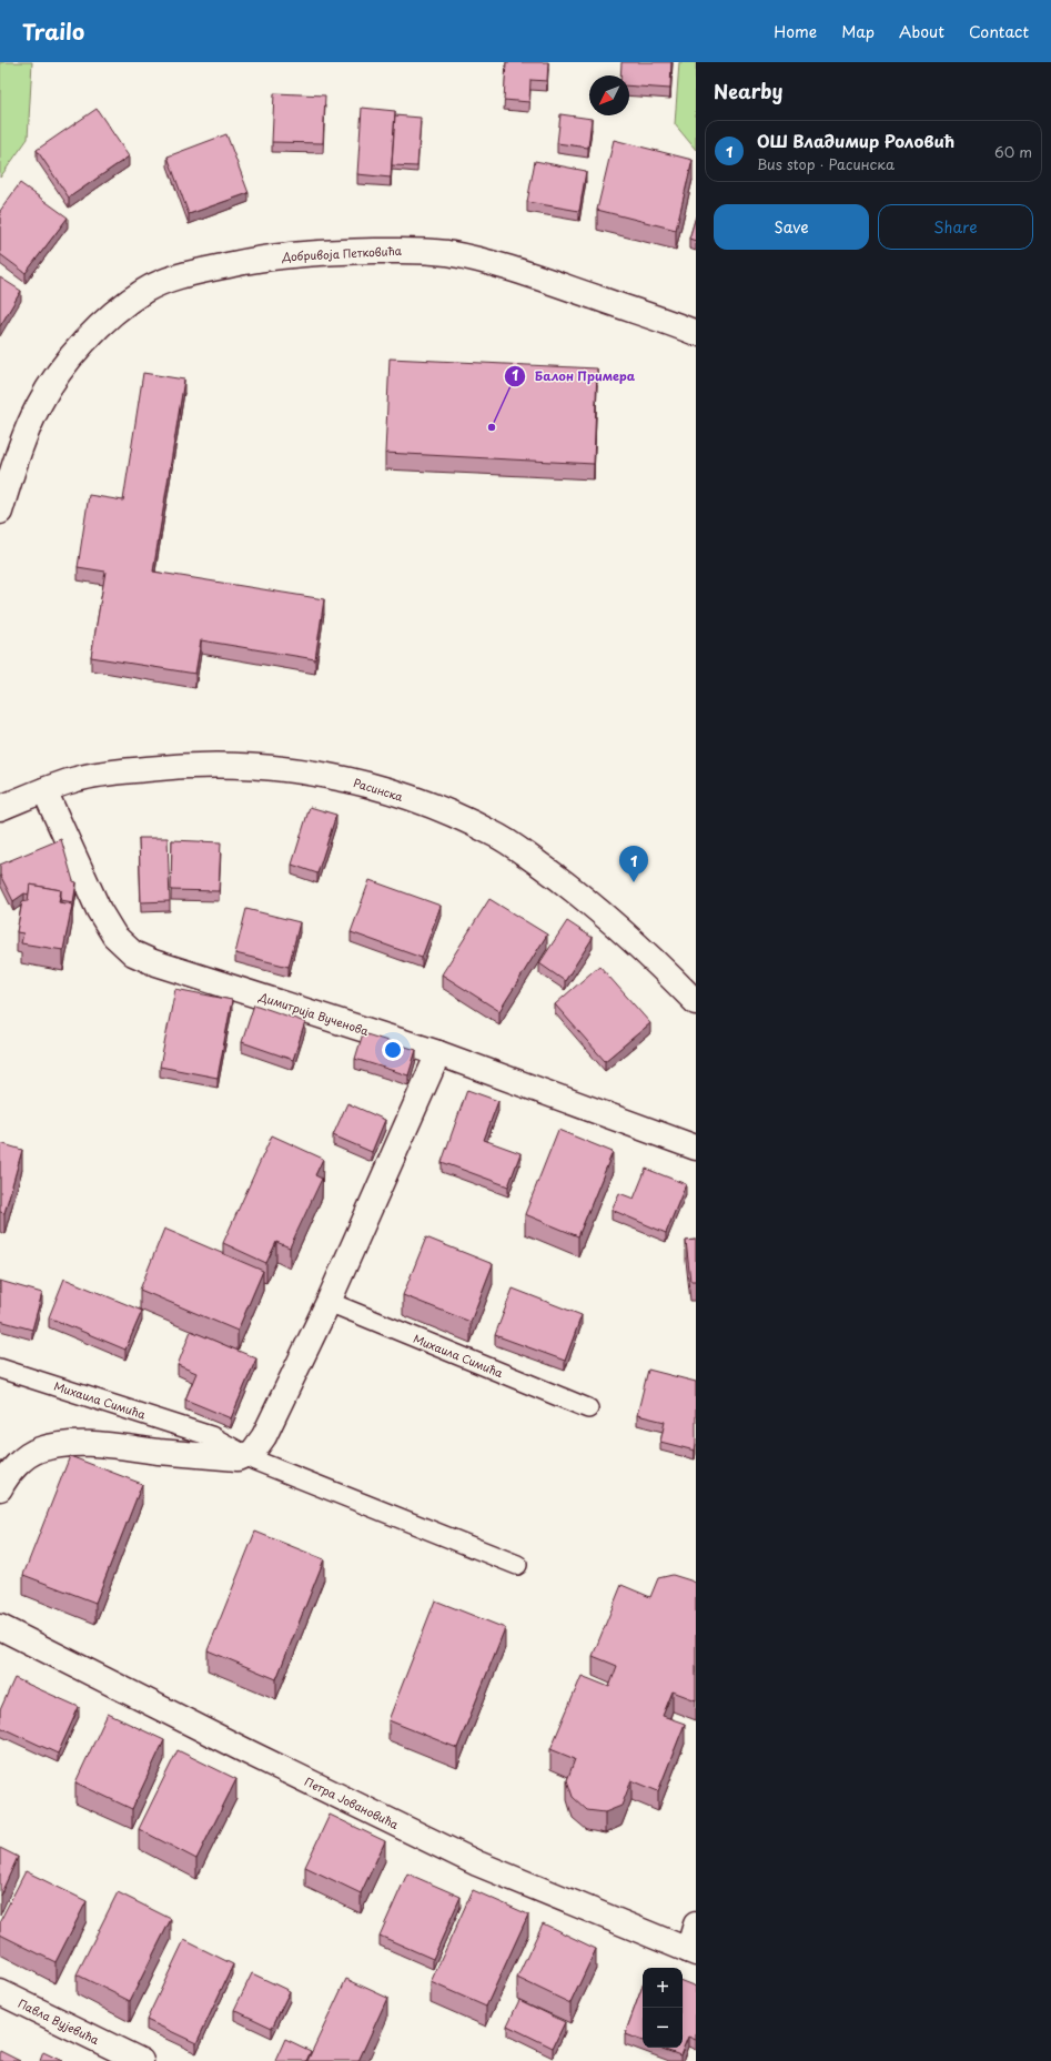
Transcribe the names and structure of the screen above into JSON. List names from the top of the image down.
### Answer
{
  "streets": {
    "street": [
      "Добривоја Петковића",
      "Расинска",
      "Димитрија Вученова",
      "Петра Јовановића",
      "Павла Вујевића"
    ],
    "lane": ["Михаила Симића"]
  },
  "crossings": [
    ["Расинска", "Димитрија Вученова"]
  ],
  "places": ["Балон Примера"],
  "north": "bottom left",
  "page": {
    "header": "Trailo",
    "nav": [
      "Home",
      "Map",
      "About",
      "Contact"
    ],
    "heading": "Nearby",
    "list": [
      {
        "mark": "1",
        "name": "ОШ Владимир Роловић",
        "note": "Bus stop · Расинска",
        "value": "60 m"
      }
    ],
    "buttons": ["Save", "Share"],
    "pins": "1",
    "map_buttons": ["+", "−"]
  }
}
